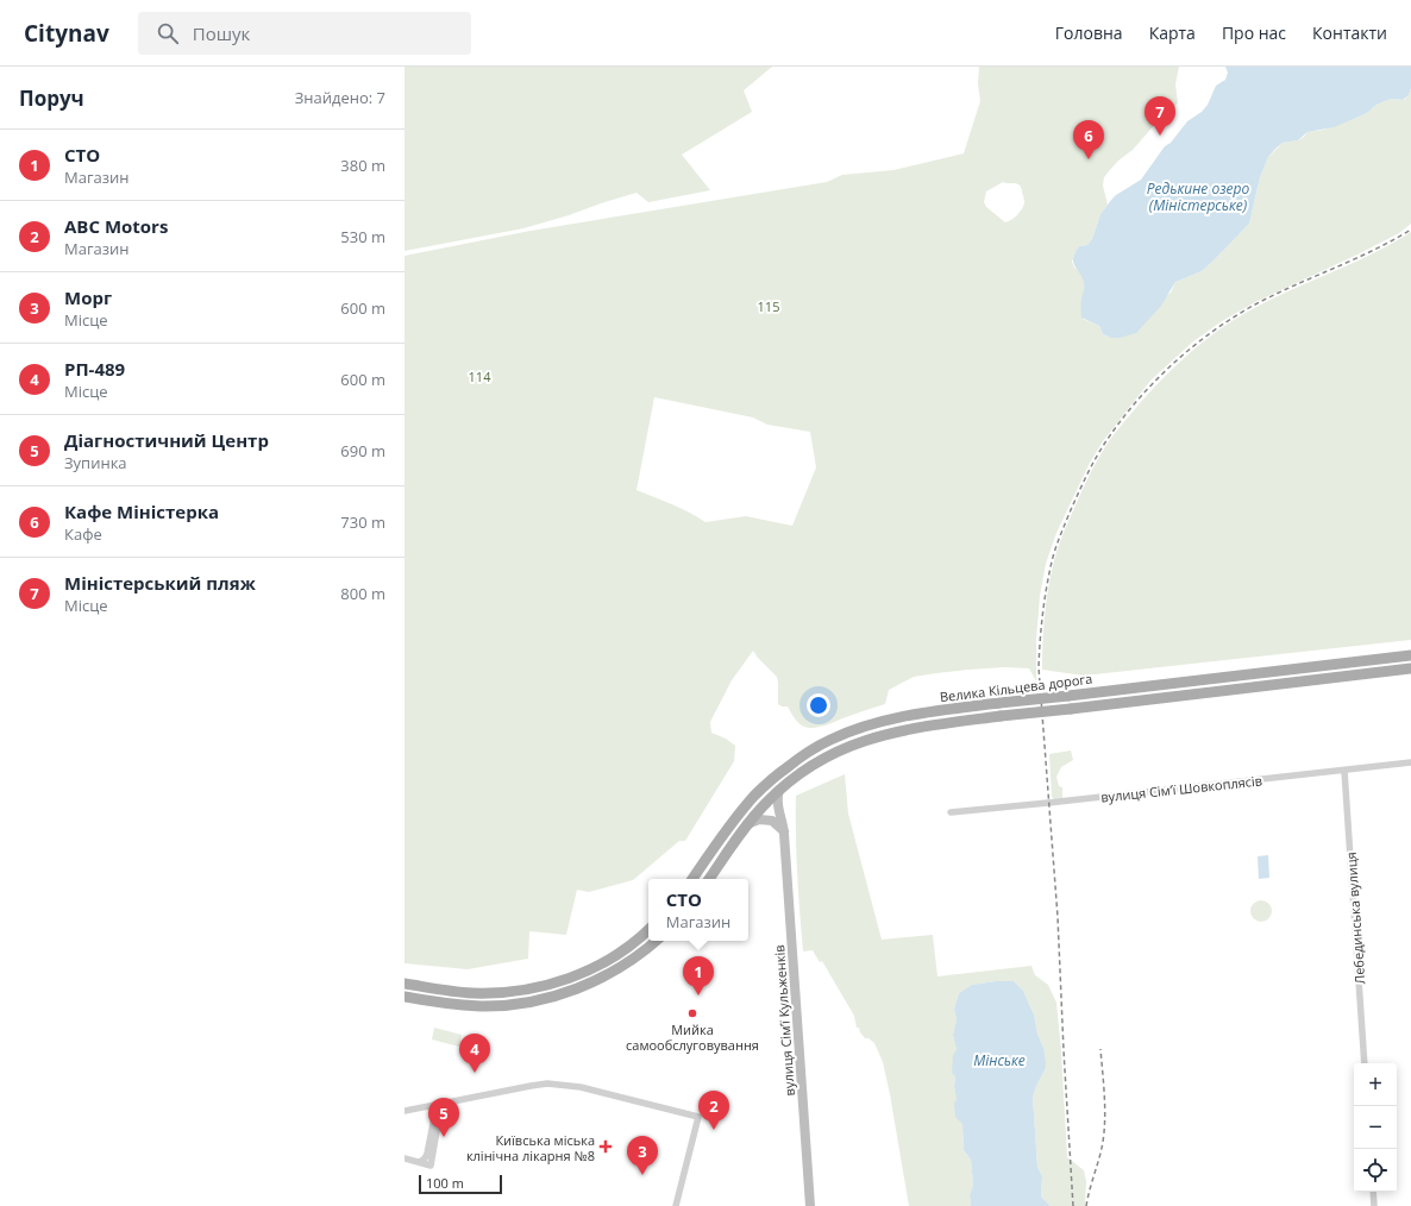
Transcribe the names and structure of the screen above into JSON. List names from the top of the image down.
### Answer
{
  "streets": {
    "main road": ["Велика Кільцева дорога", "вулиця Сімʼї Кульженків"],
    "street": ["вулиця Сімʼї Шовкоплясів", "Лебединська вулиця"]
  },
  "crossings": [
    ["Велика Кільцева дорога", "вулиця Сімʼї Кульженків"],
    ["вулиця Сімʼї Шовкоплясів", "Лебединська вулиця"]
  ],
  "water": ["Редькине озеро (Міністерське)", "Мінське"],
  "parks": ["115", "114"],
  "places": {
    "other": ["Мийка самообслуговування"],
    "health": ["Київська міська клінічна лікарня №8"]
  },
  "scale_bar": "100 m",
  "page": {
    "header": "Citynav",
    "search": "Пошук",
    "nav": [
      "Головна",
      "Карта",
      "Про нас",
      "Контакти"
    ],
    "heading": ["Поруч", "Знайдено: 7"],
    "pins": [
      "7",
      "6",
      "1",
      "4",
      "2",
      "5",
      "3"
    ],
    "list": [
      {
        "mark": "1",
        "name": "СТО",
        "note": "Магазин",
        "value": "380 m"
      },
      {
        "mark": "2",
        "name": "ABC Motors",
        "note": "Магазин",
        "value": "530 m"
      },
      {
        "mark": "3",
        "name": "Морг",
        "note": "Місце",
        "value": "600 m"
      },
      {
        "mark": "4",
        "name": "РП-489",
        "note": "Місце",
        "value": "600 m"
      },
      {
        "mark": "5",
        "name": "Діагностичний Центр",
        "note": "Зупинка",
        "value": "690 m"
      },
      {
        "mark": "6",
        "name": "Кафе Міністерка",
        "note": "Кафе",
        "value": "730 m"
      },
      {
        "mark": "7",
        "name": "Міністерський пляж",
        "note": "Місце",
        "value": "800 m"
      }
    ],
    "popup": ["СТО", "Магазин"],
    "map_buttons": ["+", "−"],
    "scale": "100 m"
  }
}
